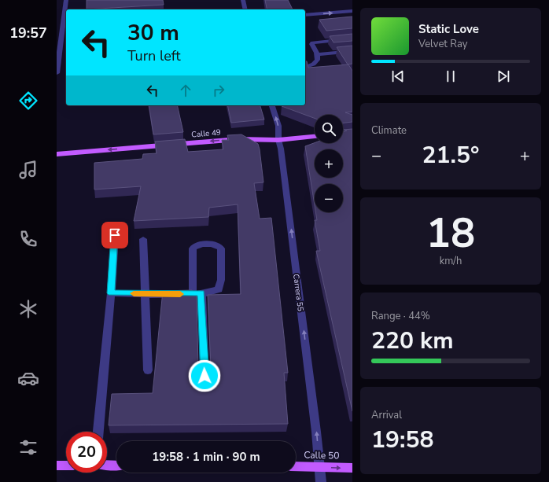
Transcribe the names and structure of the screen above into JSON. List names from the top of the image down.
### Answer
{
  "streets": {
    "main road": ["Calle 49", "Calle 50"],
    "street": ["Carrera 55"]
  },
  "crossings": [
    ["Calle 49", "Carrera 55"],
    ["Carrera 55", "Calle 50"]
  ],
  "one_way": ["Calle 49", "Carrera 55", "Calle 50"],
  "page": {
    "tabs": "19:57",
    "turn": ["30 m", "Turn left"],
    "song": ["Static Love", "Velvet Ray"],
    "tile": [
      "Climate",
      ["18", "km/h"],
      ["Range · 44%", "220 km"],
      ["Arrival", "19:58"]
    ],
    "map_buttons": ["+", "−"],
    "heat": ["−", "21.5°", "+"],
    "limit": "20",
    "trip": "19:58 · 1 min · 90 m"
  }
}
